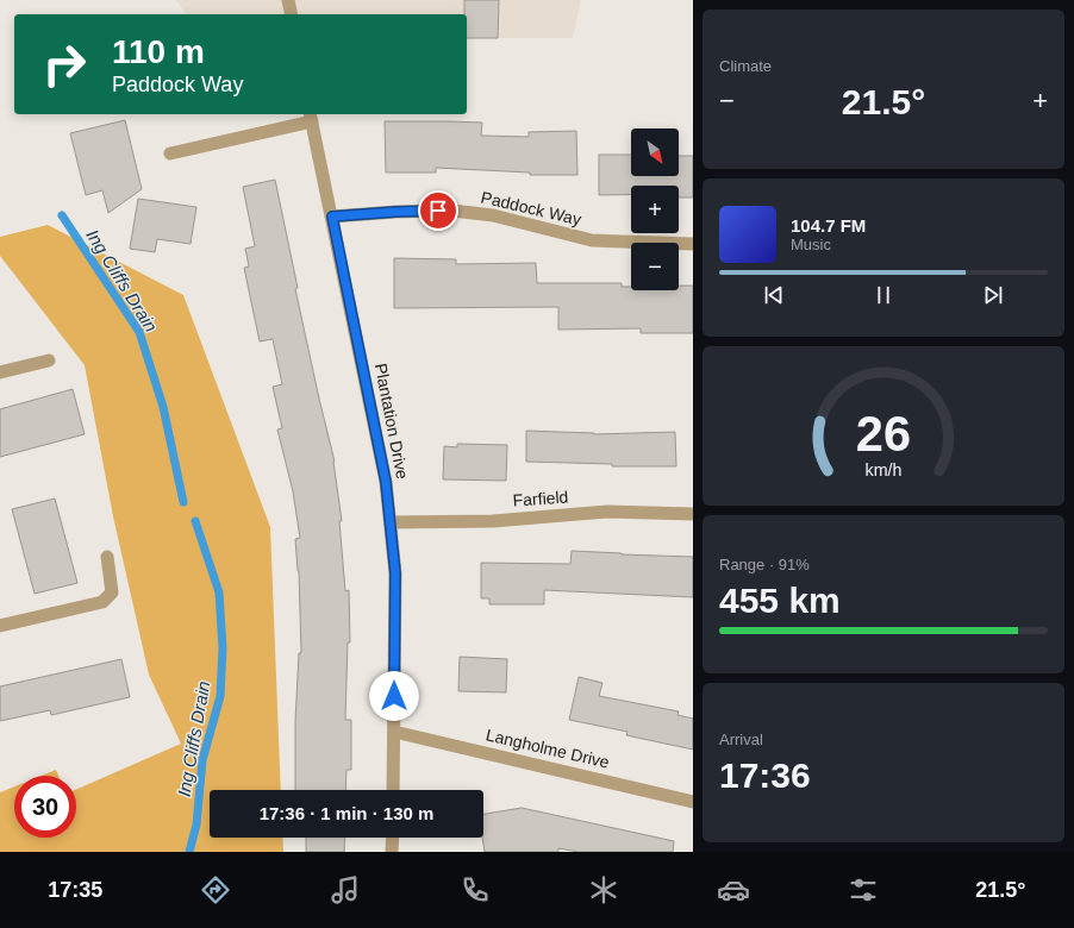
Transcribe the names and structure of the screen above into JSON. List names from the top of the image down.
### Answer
{
  "streets": {
    "street": [
      "Paddock Way",
      "Plantation Drive",
      "Farfield",
      "Langholme Drive"
    ]
  },
  "crossings": [
    ["Paddock Way", "Plantation Drive"],
    ["Plantation Drive", "Farfield"],
    ["Plantation Drive", "Langholme Drive"]
  ],
  "water": ["Ing Cliffs Drain"],
  "north": "bottom right",
  "page": {
    "tile": [
      "Climate",
      ["Range · 91%", "455 km"],
      ["Arrival", "17:36"]
    ],
    "turn": ["110 m", "Paddock Way"],
    "heat": ["−", "21.5°", "+"],
    "map_buttons": ["+", "−"],
    "song": ["104.7 FM", "Music"],
    "limit": "30",
    "trip": "17:36 · 1 min · 130 m",
    "tabs": ["17:35", "21.5°"],
    "gauge": ["26", "km/h"]
  }
}
